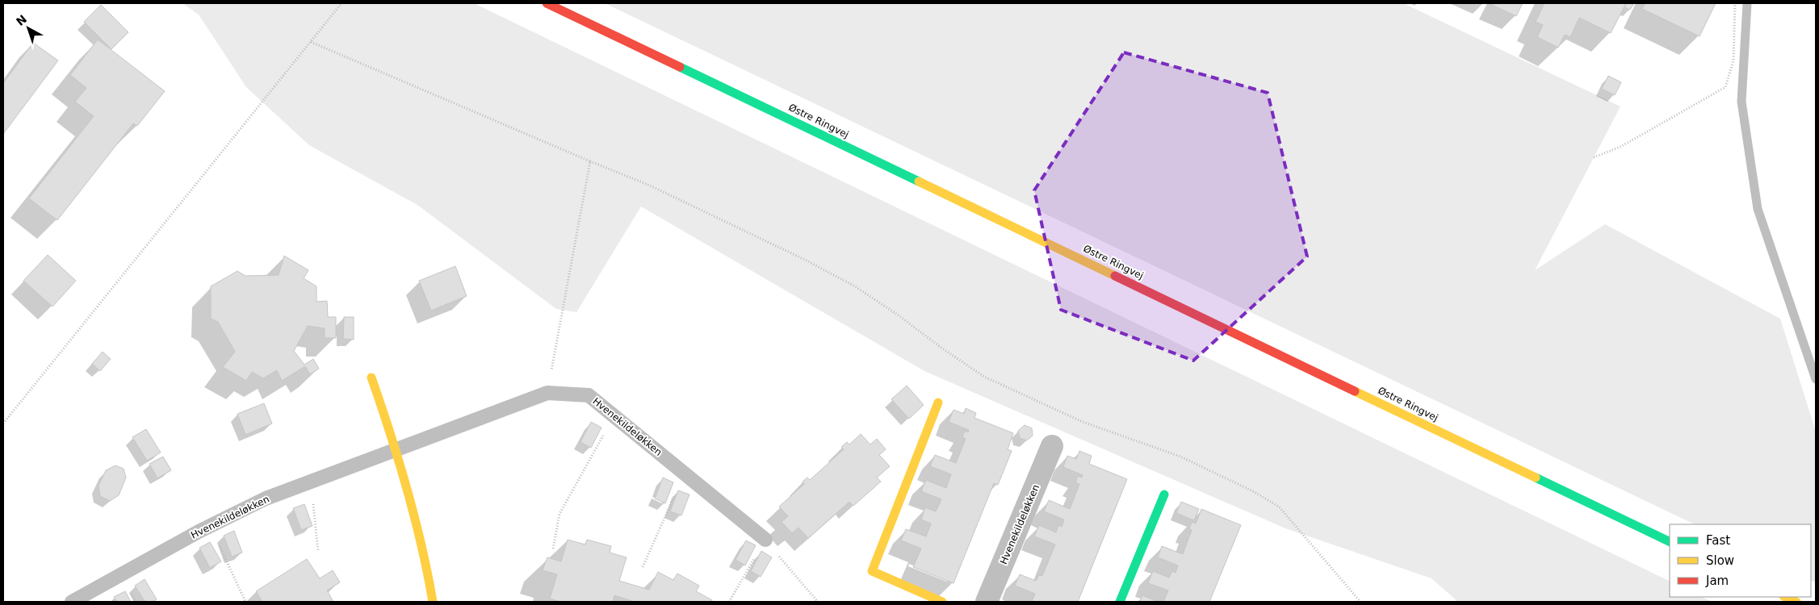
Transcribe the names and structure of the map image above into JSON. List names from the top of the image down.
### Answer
{
  "streets": {
    "main road": ["Østre Ringvej"],
    "street": ["Hvenekildeløkken"]
  },
  "legend": ["Fast", "Slow", "Jam"],
  "north": "top left"
}
